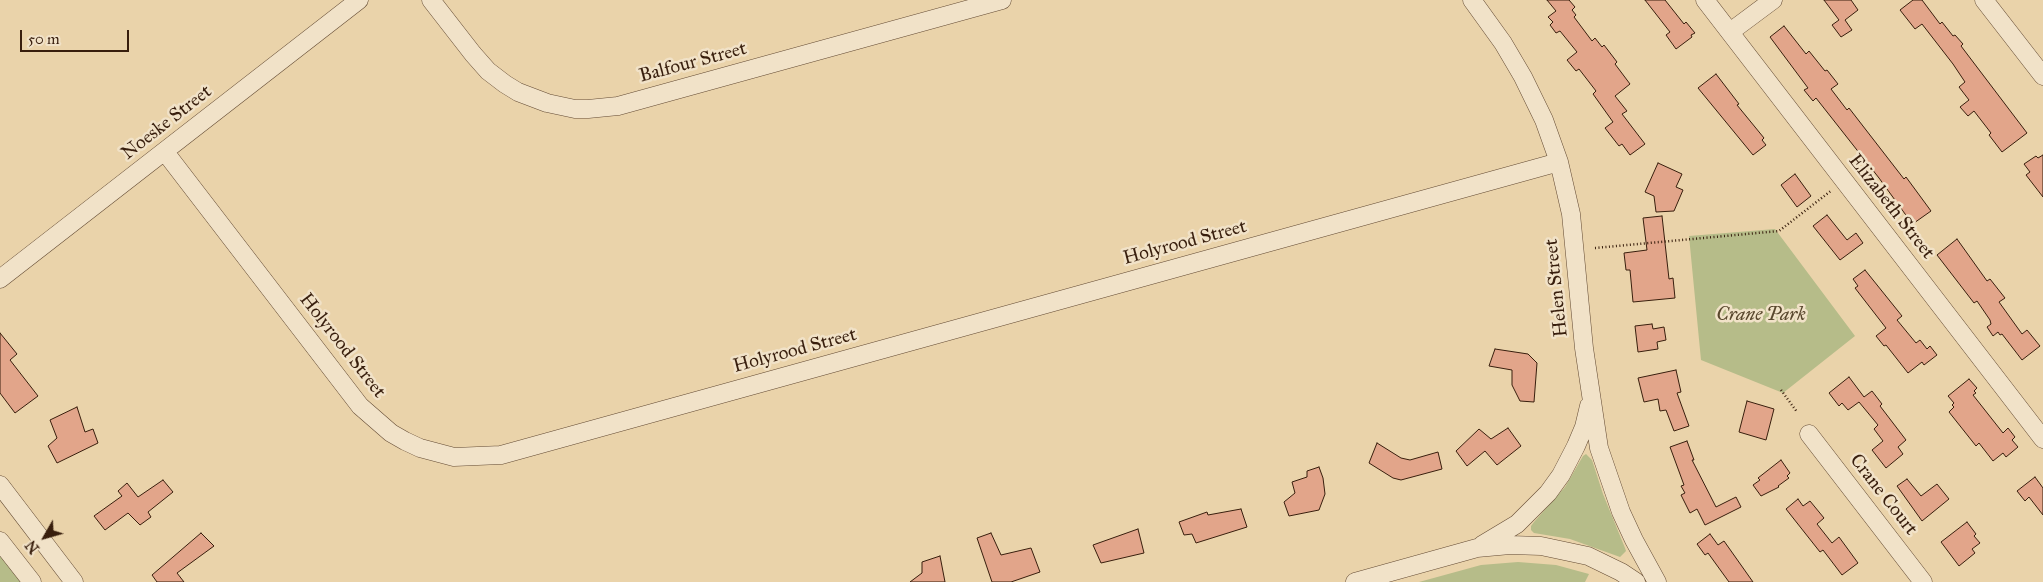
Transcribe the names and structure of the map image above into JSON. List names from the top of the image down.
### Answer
{
  "streets": {
    "street": [
      "Balfour Street",
      "Noeske Street",
      "Elizabeth Street",
      "Holyrood Street",
      "Helen Street",
      "Crane Court"
    ]
  },
  "crossings": [
    ["Noeske Street", "Holyrood Street"],
    ["Holyrood Street", "Helen Street"]
  ],
  "parks": ["Crane Park"],
  "scale_bar": "50 m",
  "north": "bottom left"
}
